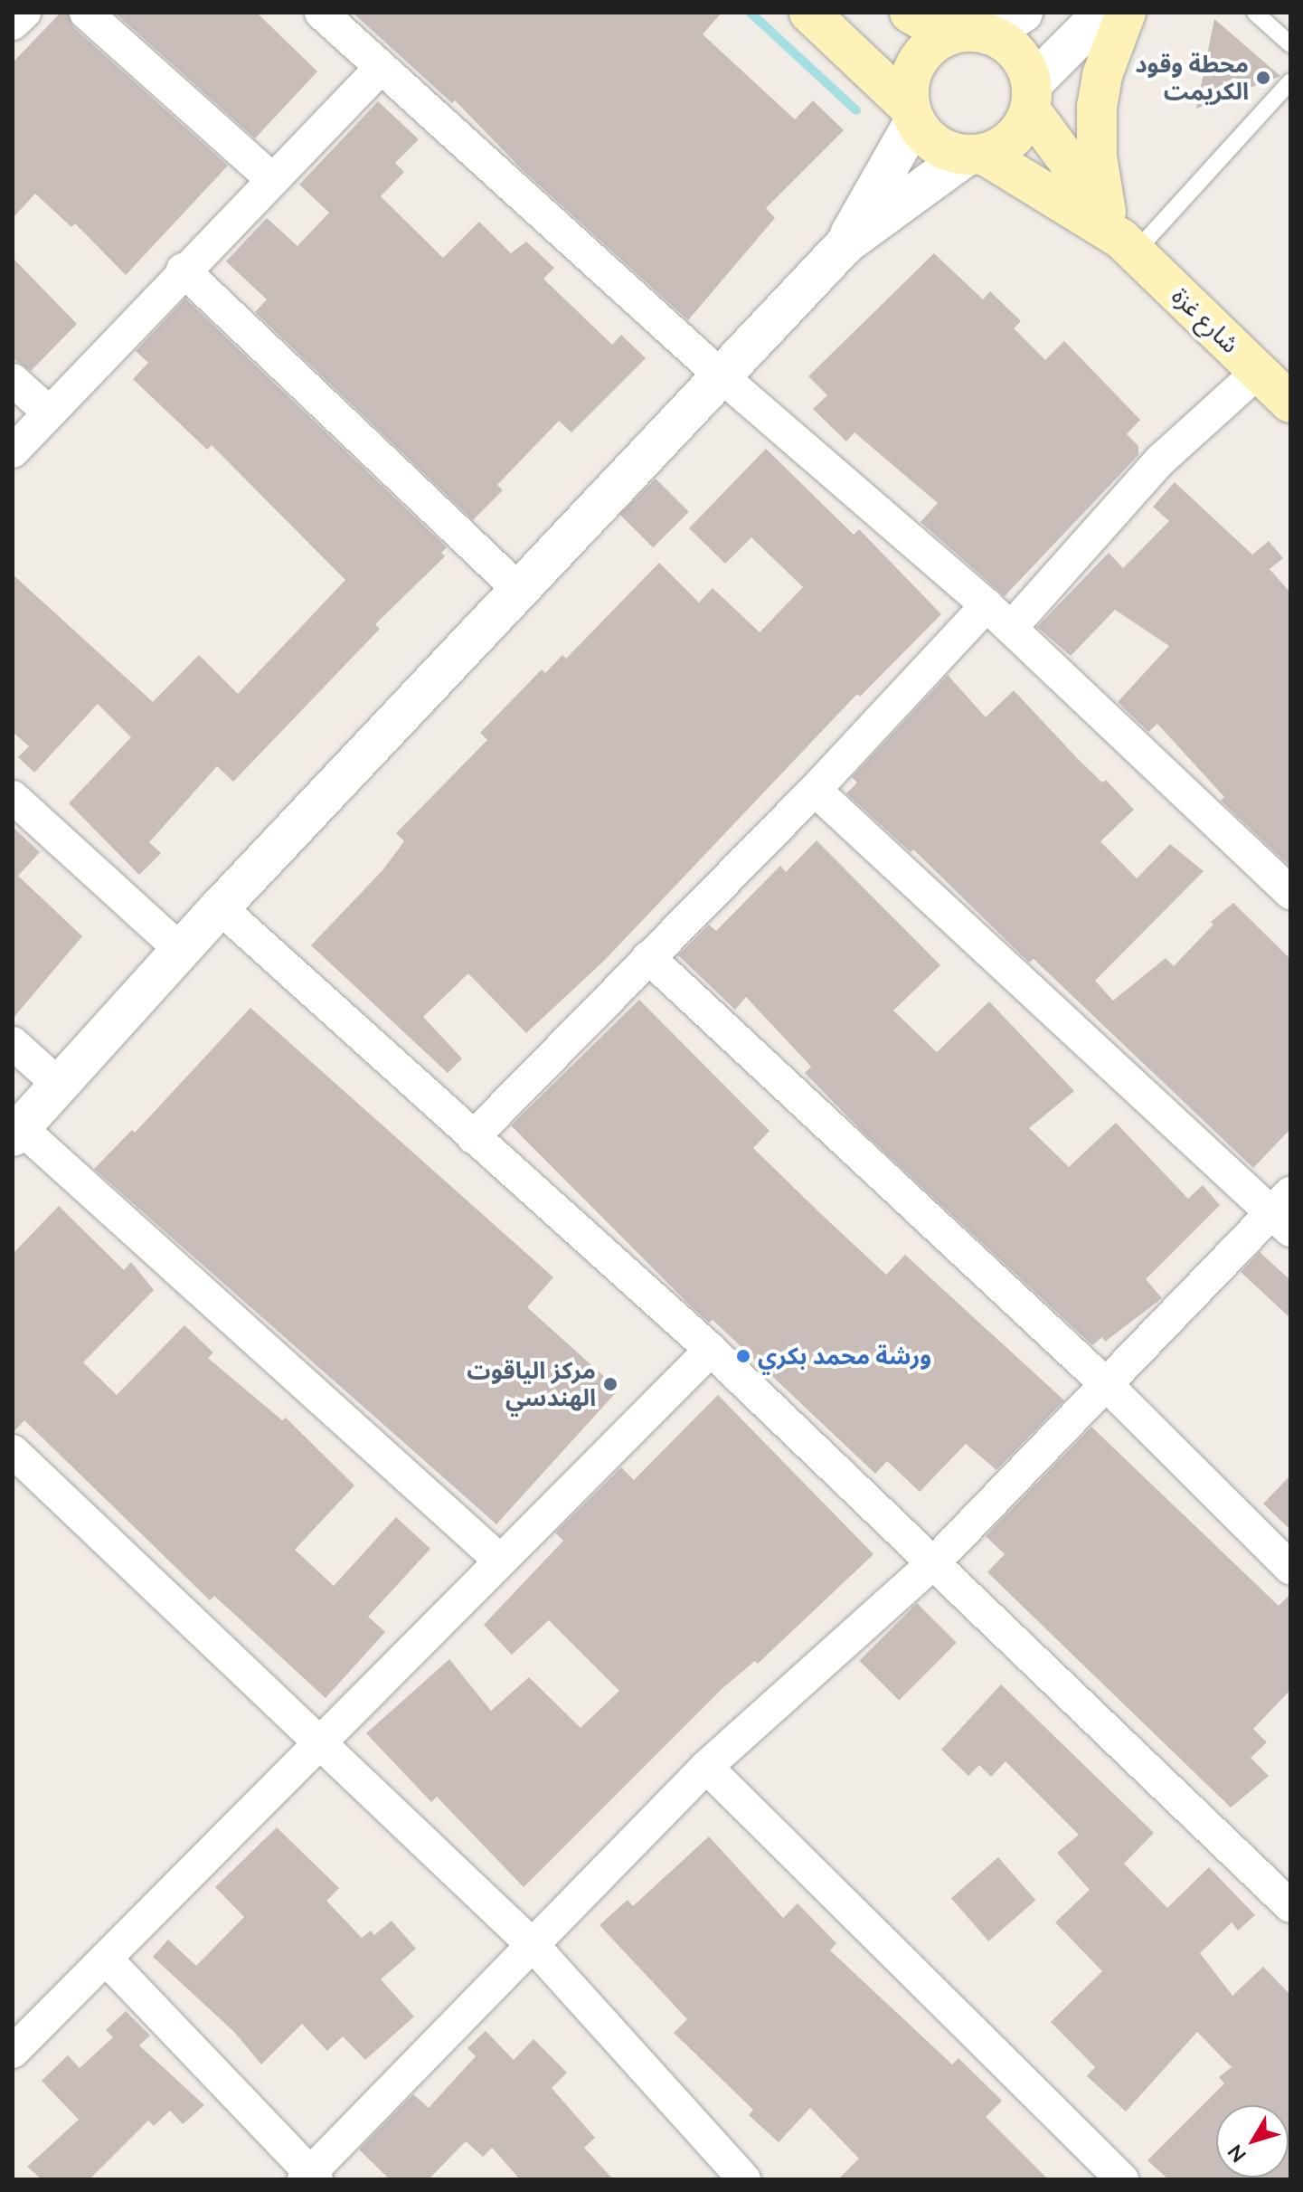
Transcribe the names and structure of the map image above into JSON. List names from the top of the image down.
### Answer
{
  "streets": {
    "main road": ["شارع غزة"]
  },
  "places": ["محطة وقود الكريمت", "ورشة محمد بكري", "مركز الياقوت الهندسي"],
  "north": "bottom left"
}
